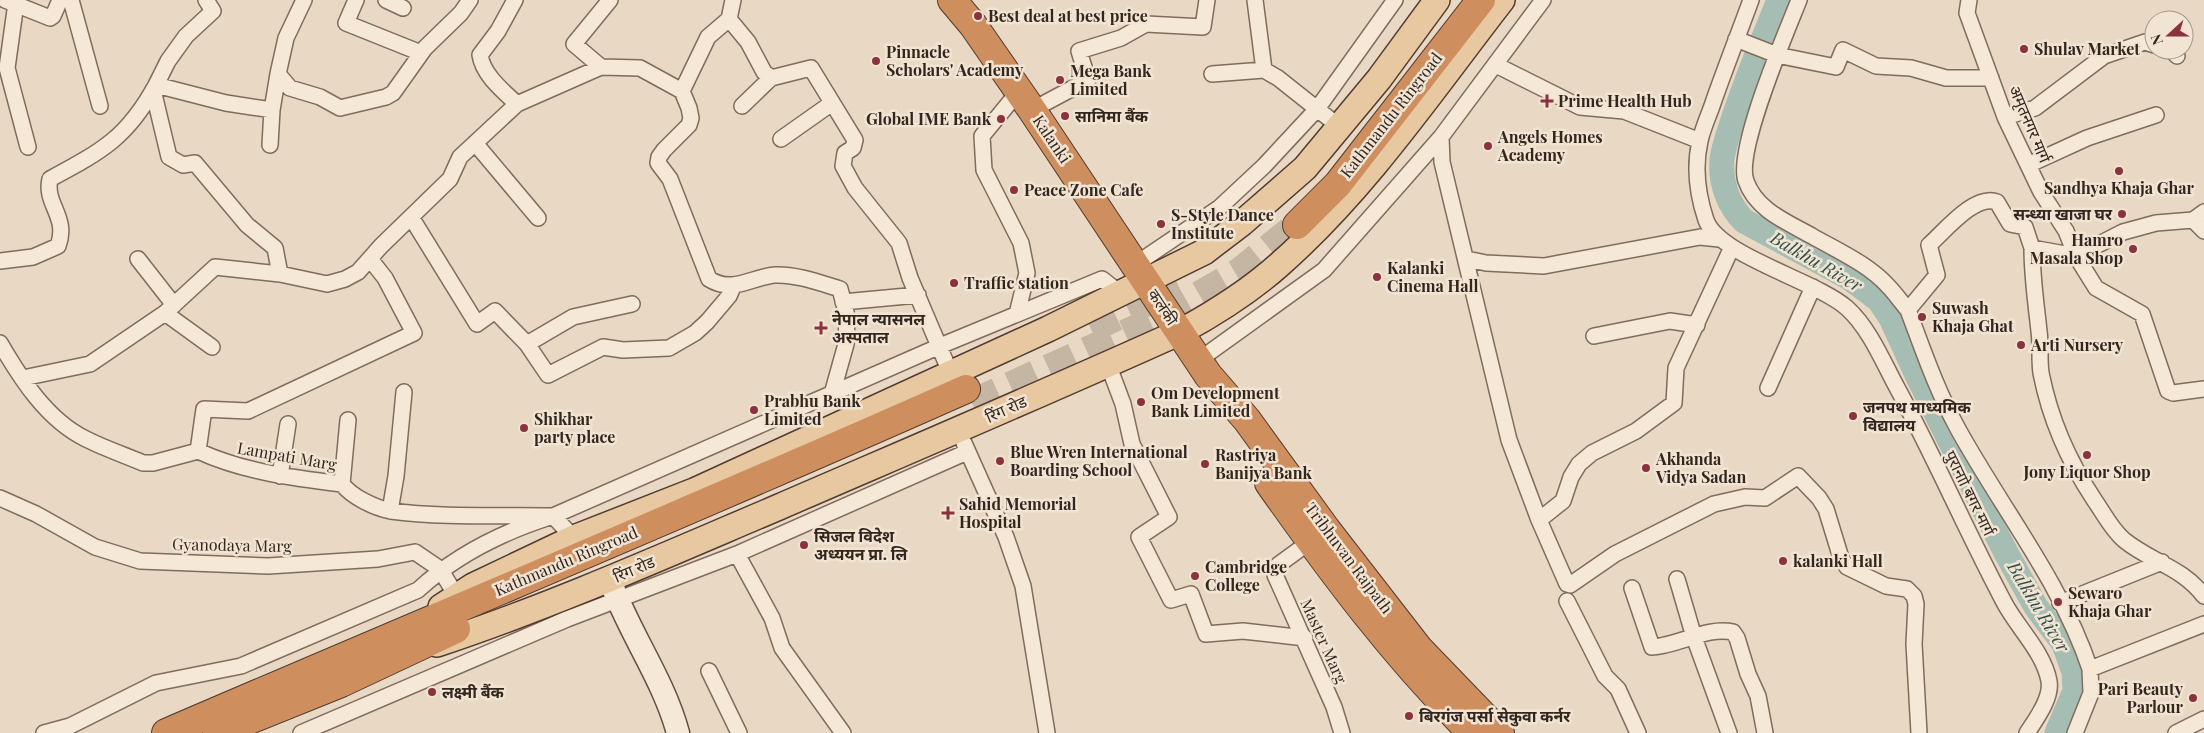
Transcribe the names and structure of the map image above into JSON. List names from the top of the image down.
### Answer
{
  "streets": {
    "highway": [
      "Kathmandu Ringroad",
      "Kalanki",
      "कलंकी",
      "Tribhuvan Rajpath"
    ],
    "main road": ["रिंग रोड"],
    "street": [
      "अमृतनगर मार्ग",
      "Lampati Marg",
      "पुरानाो बगर मार्ग",
      "Gyanodaya Marg",
      "Master Marg"
    ]
  },
  "crossings": [
    ["Kathmandu Ringroad", "रिंग रोड"],
    ["Kalanki", "कलंकी"],
    ["कलंकी", "रिंग रोड"],
    ["कलंकी", "Tribhuvan Rajpath"],
    ["रिंग रोड", "Tribhuvan Rajpath"],
    ["Tribhuvan Rajpath", "Master Marg"]
  ],
  "water": ["Balkhu River"],
  "places": {
    "other": [
      "Best deal at best price",
      "Shulav Market",
      "Pinnacle Scholars' Academy",
      "Mega Bank Limited",
      "सानिमा बैंक",
      "Global IME Bank",
      "Angels Homes Academy",
      "Sandhya Khaja Ghar",
      "Peace Zone Cafe",
      "सन्ध्या खाजा घर",
      "S-Style Dance Institute",
      "Hamro Masala Shop",
      "Kalanki Cinema Hall",
      "Traffic station",
      "Suwash Khaja Ghat",
      "Arti Nursery",
      "Om Development Bank Limited",
      "Prabhu Bank Limited",
      "जनपथ माध्यमिक विद्यालय",
      "Shikhar party place",
      "Jony Liquor Shop",
      "Blue Wren International Boarding School",
      "Rastriya Banijya Bank",
      "Akhanda Vidya Sadan",
      "सिजल विदेश अध्ययन प्रा. लि",
      "kalanki Hall",
      "Cambridge College",
      "Sewaro Khaja Ghar",
      "लक्ष्मी बैंक",
      "Pari Beauty Parlour",
      "बिरगंज पर्सा सेकुवा कर्नर"
    ],
    "health": ["Prime Health Hub", "नेपाल न्यासनल अस्पताल", "Sahid Memorial Hospital"]
  },
  "north": "left"
}
